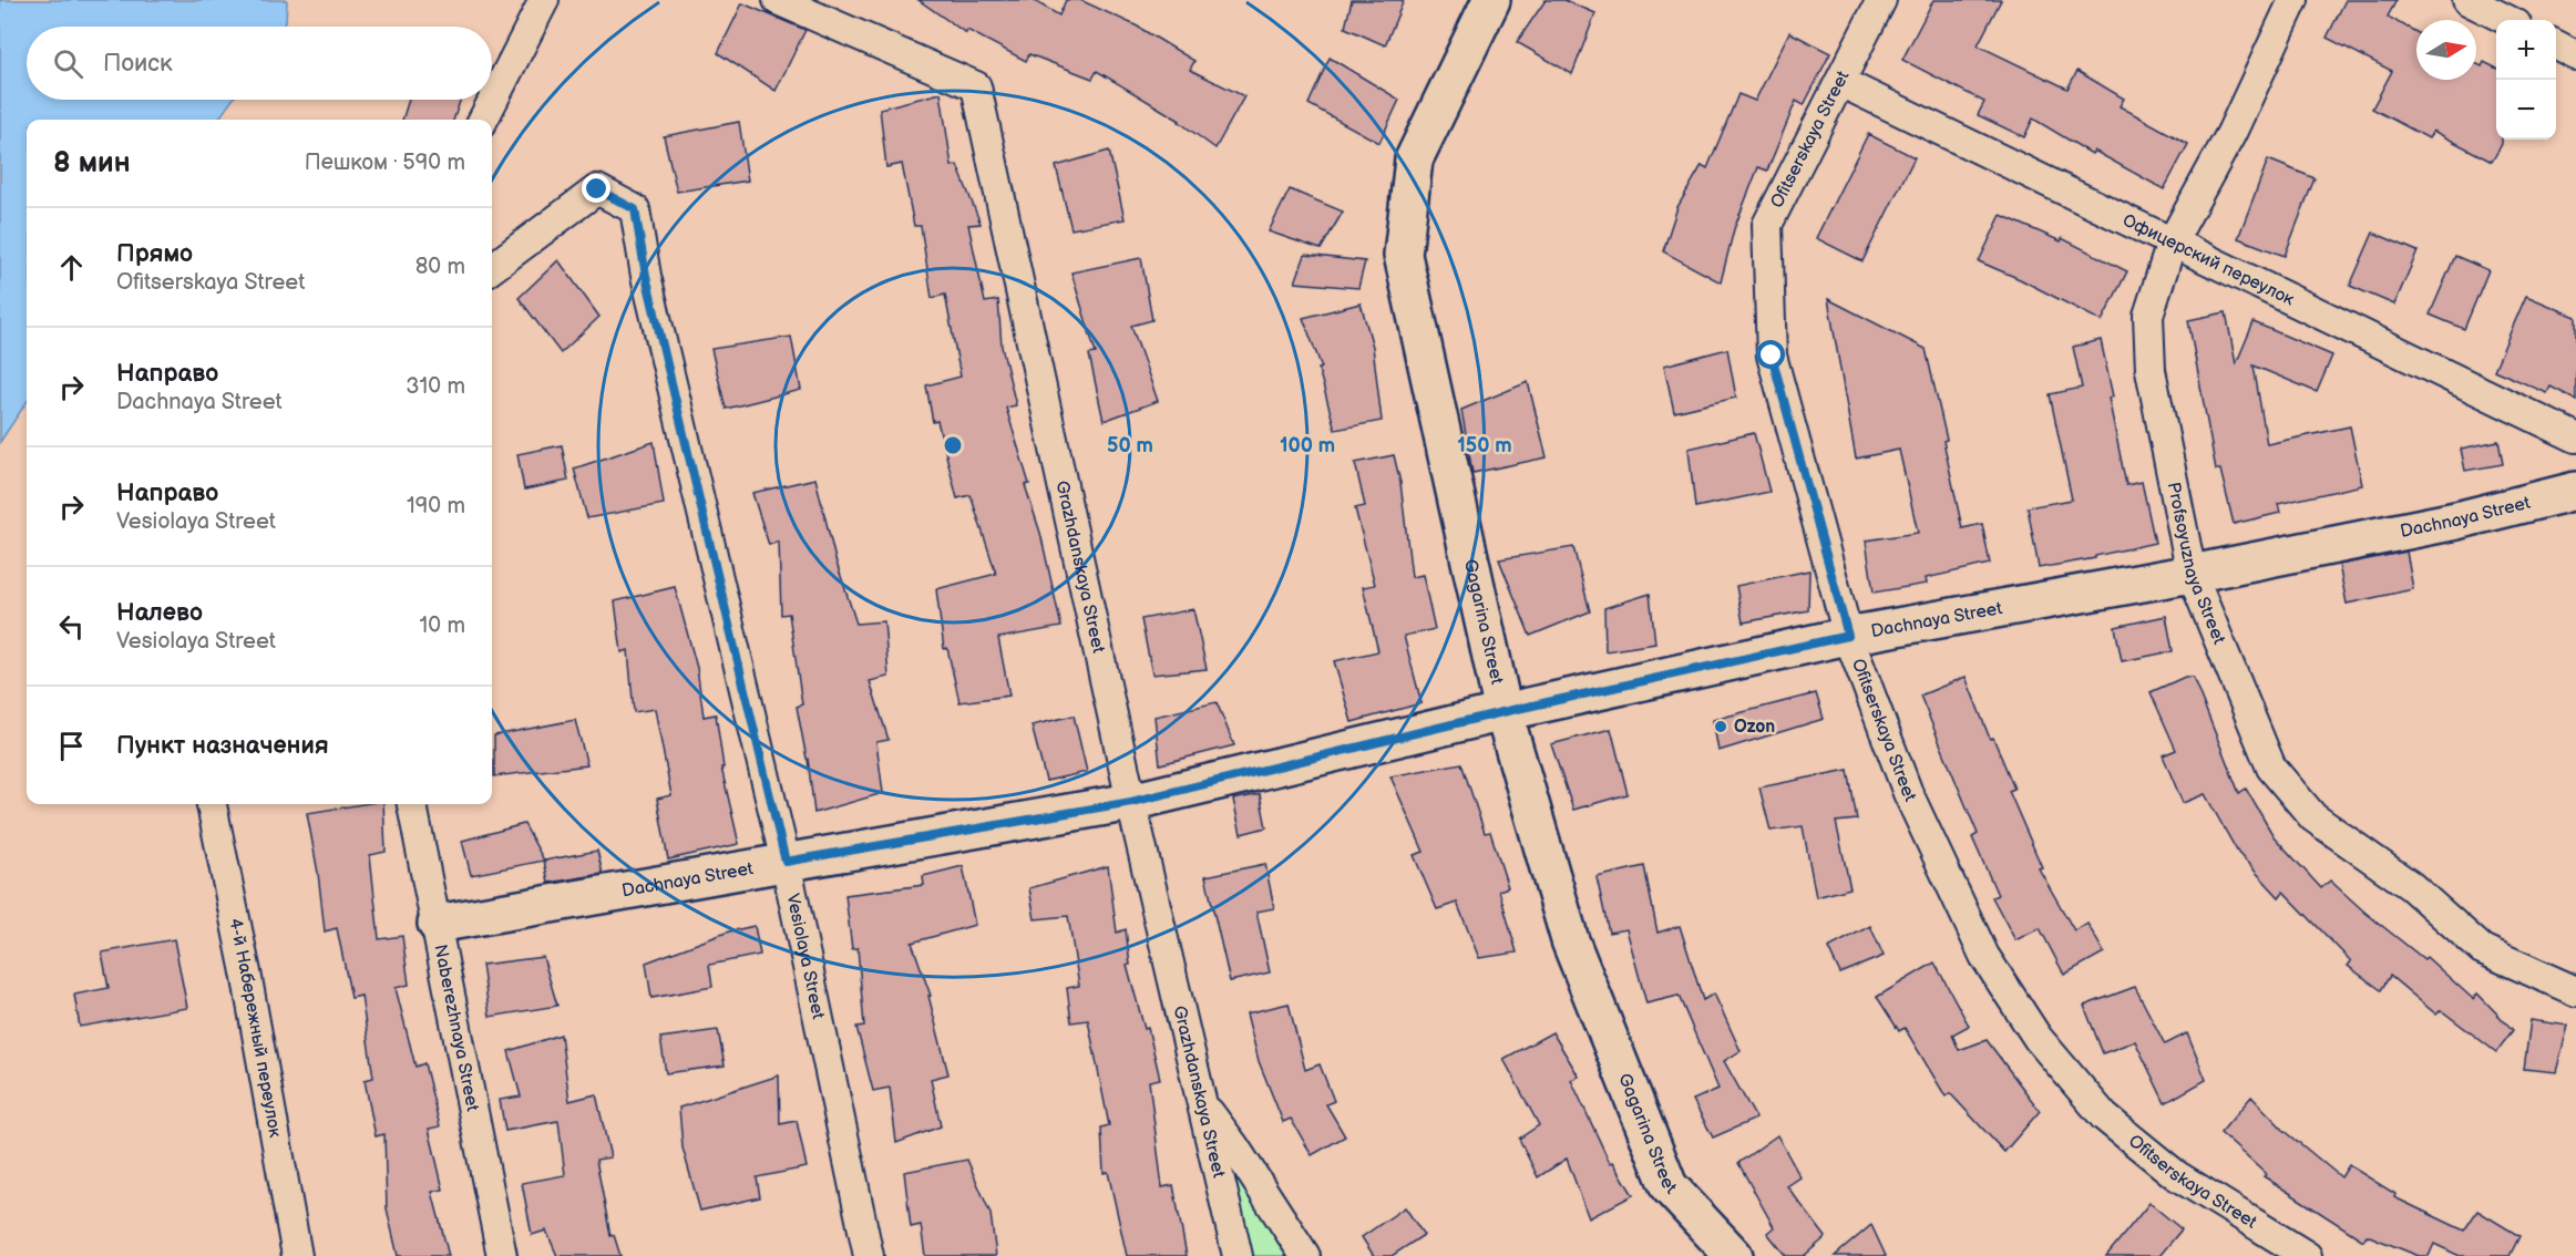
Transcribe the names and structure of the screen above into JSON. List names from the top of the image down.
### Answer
{
  "streets": {
    "main road": ["Dachnaya Street", "Gagarina Street"],
    "street": [
      "Ofitserskaya Street",
      "Офицерский переулок",
      "Profsoyuznaya Street",
      "Grazhdanskaya Street",
      "Vesiolaya Street",
      "4-й Набережный переулок",
      "Naberezhnaya Street"
    ]
  },
  "crossings": [
    ["Ofitserskaya Street", "Офицерский переулок"],
    ["Ofitserskaya Street", "Dachnaya Street"],
    ["Офицерский переулок", "Profsoyuznaya Street"],
    ["Dachnaya Street", "Profsoyuznaya Street"],
    ["Dachnaya Street", "Grazhdanskaya Street"],
    ["Dachnaya Street", "Gagarina Street"],
    ["Dachnaya Street", "Vesiolaya Street"],
    ["Dachnaya Street", "Naberezhnaya Street"]
  ],
  "places": ["Ozon"],
  "north": "right",
  "page": {
    "map_buttons": ["+", "−"],
    "search": "Поиск",
    "heading": ["8 мин", "Пешком · 590 m"],
    "list": [
      ["Прямо", "Ofitserskaya Street", "80 m"],
      ["Направо", "Dachnaya Street", "310 m"],
      ["Направо", "Vesiolaya Street", "190 m"],
      ["Налево", "Vesiolaya Street", "10 m"],
      "Пункт назначения"
    ]
  },
  "rings": ["50 m", "100 m", "150 m"]
}
